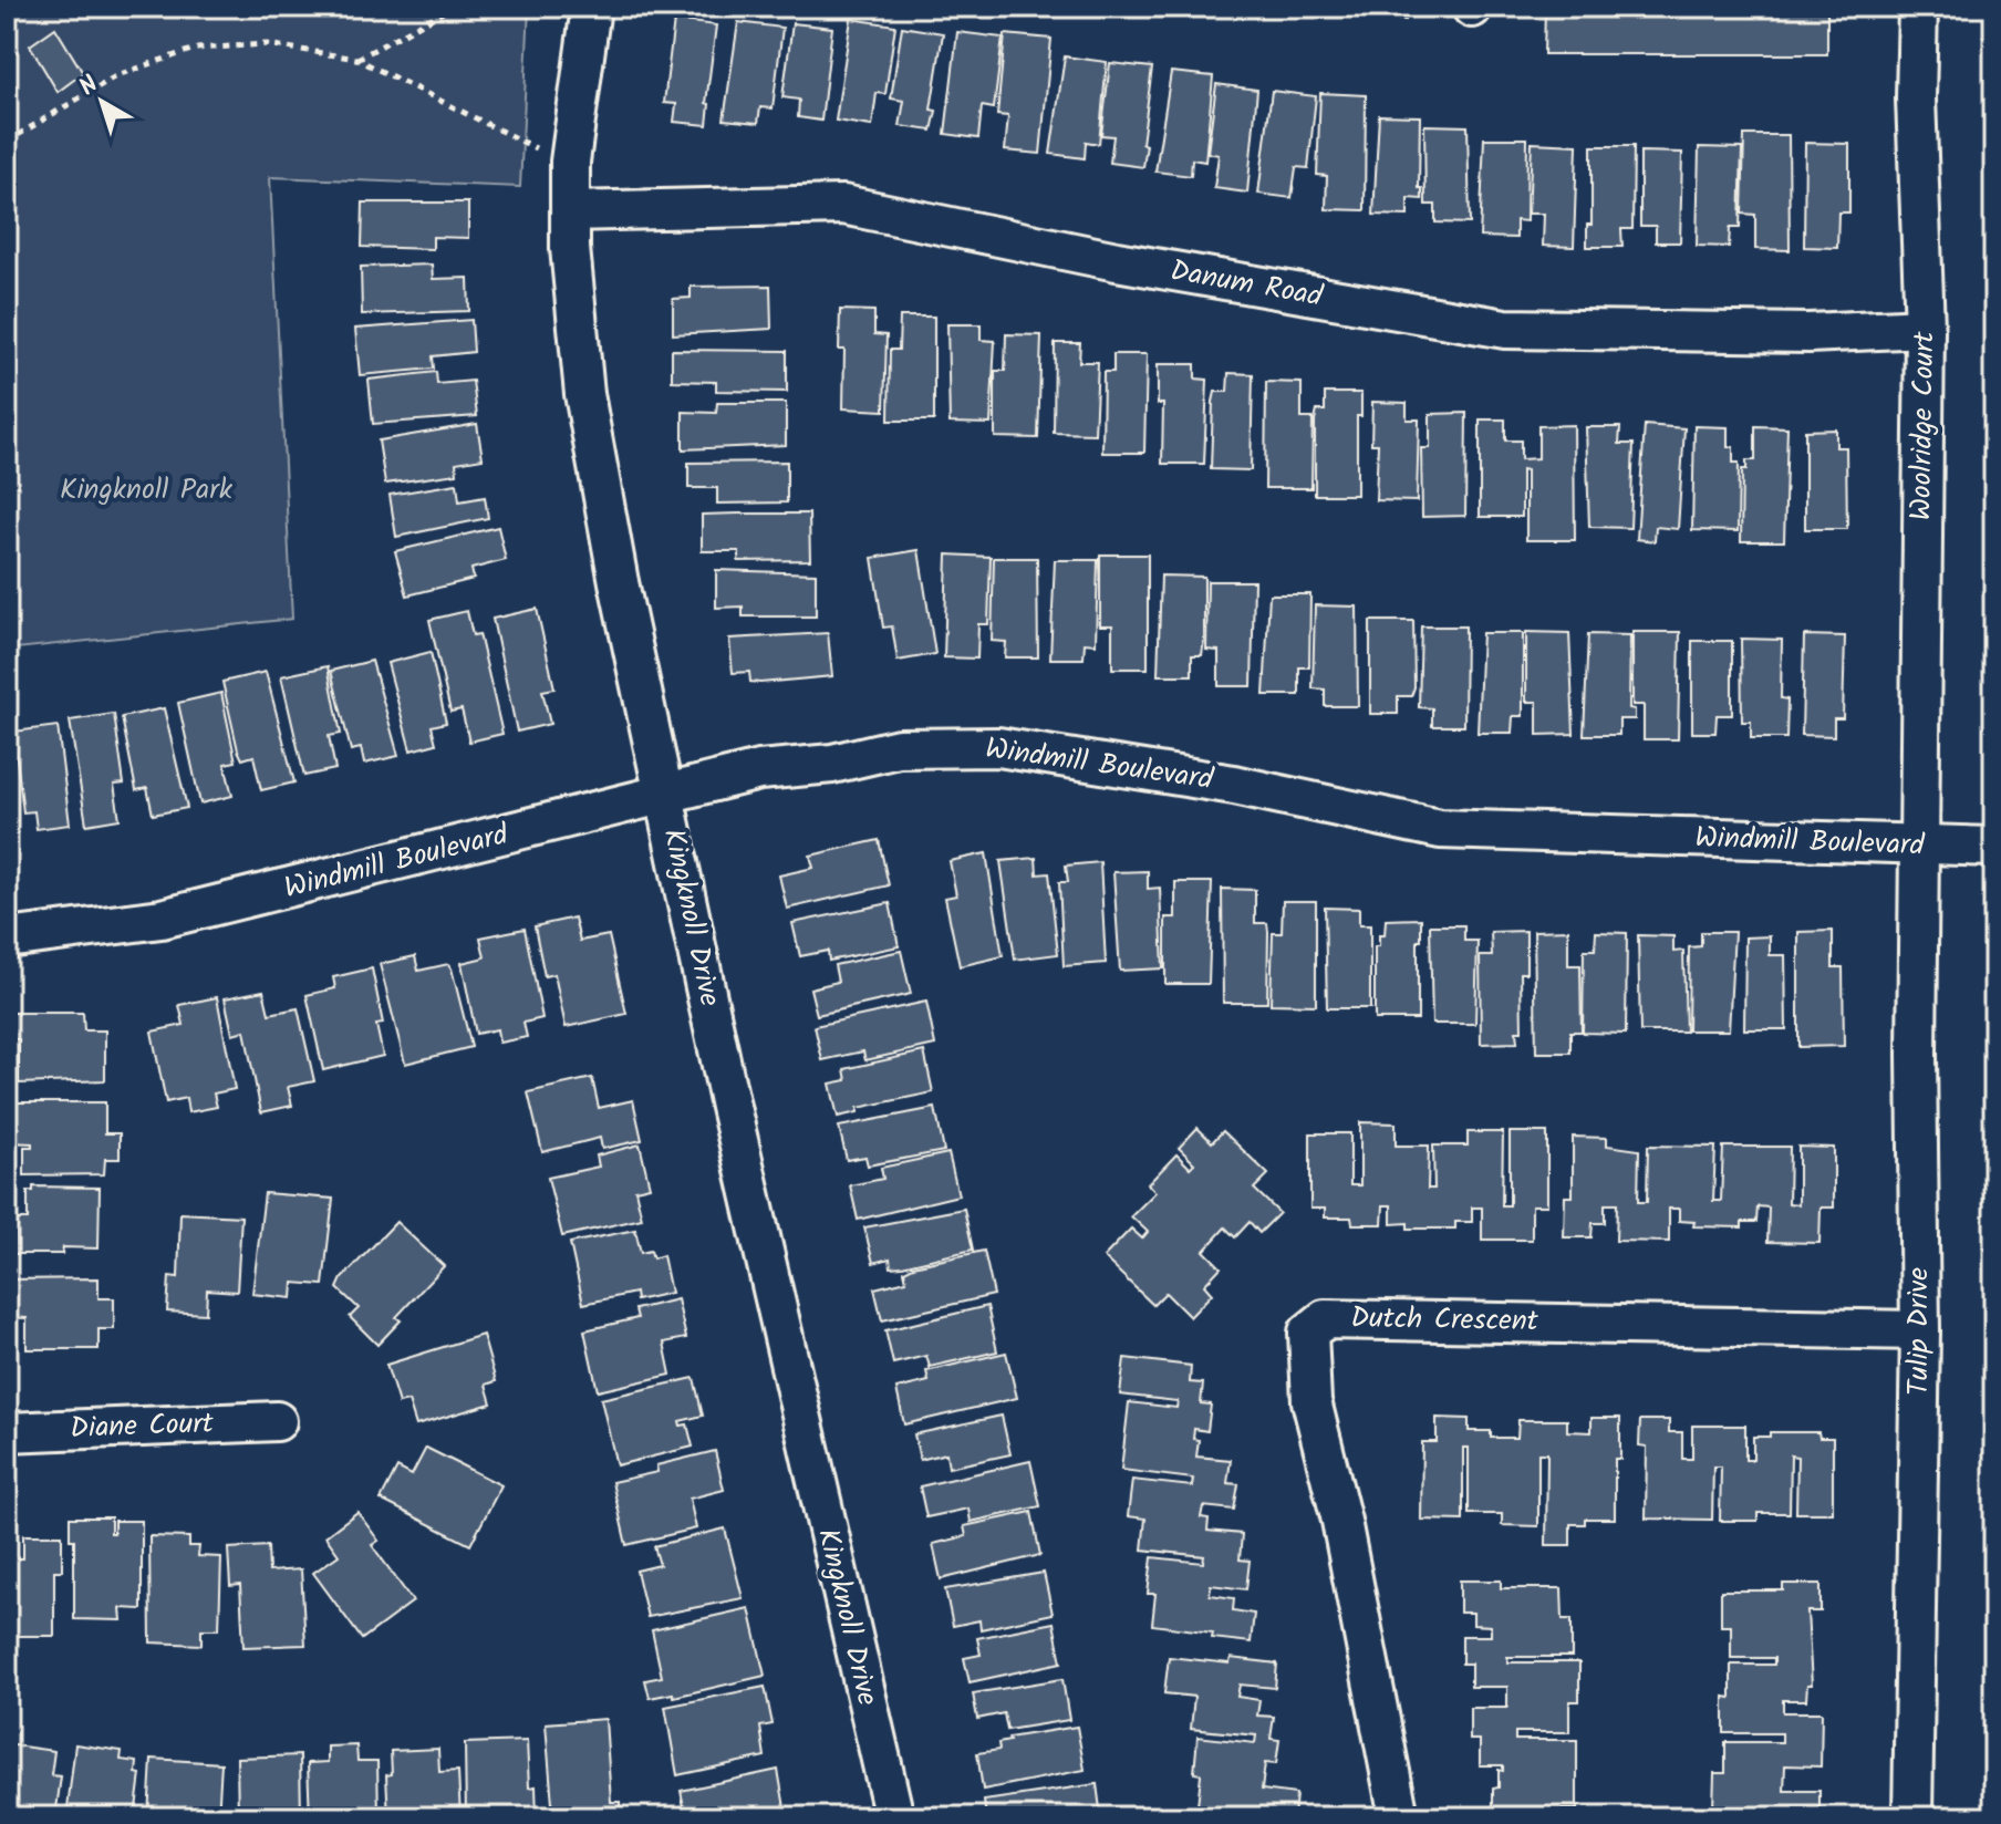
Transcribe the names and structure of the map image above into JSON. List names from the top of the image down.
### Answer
{
  "streets": {
    "street": [
      "Danum Road",
      "Woolridge Court",
      "Windmill Boulevard",
      "Kingknoll Drive",
      "Dutch Crescent",
      "Tulip Drive",
      "Diane Court"
    ]
  },
  "crossings": [
    ["Danum Road", "Woolridge Court"],
    ["Danum Road", "Kingknoll Drive"],
    ["Woolridge Court", "Windmill Boulevard"],
    ["Woolridge Court", "Tulip Drive"],
    ["Windmill Boulevard", "Kingknoll Drive"],
    ["Windmill Boulevard", "Tulip Drive"],
    ["Dutch Crescent", "Tulip Drive"]
  ],
  "parks": ["Kingknoll Park"],
  "north": "top left"
}
